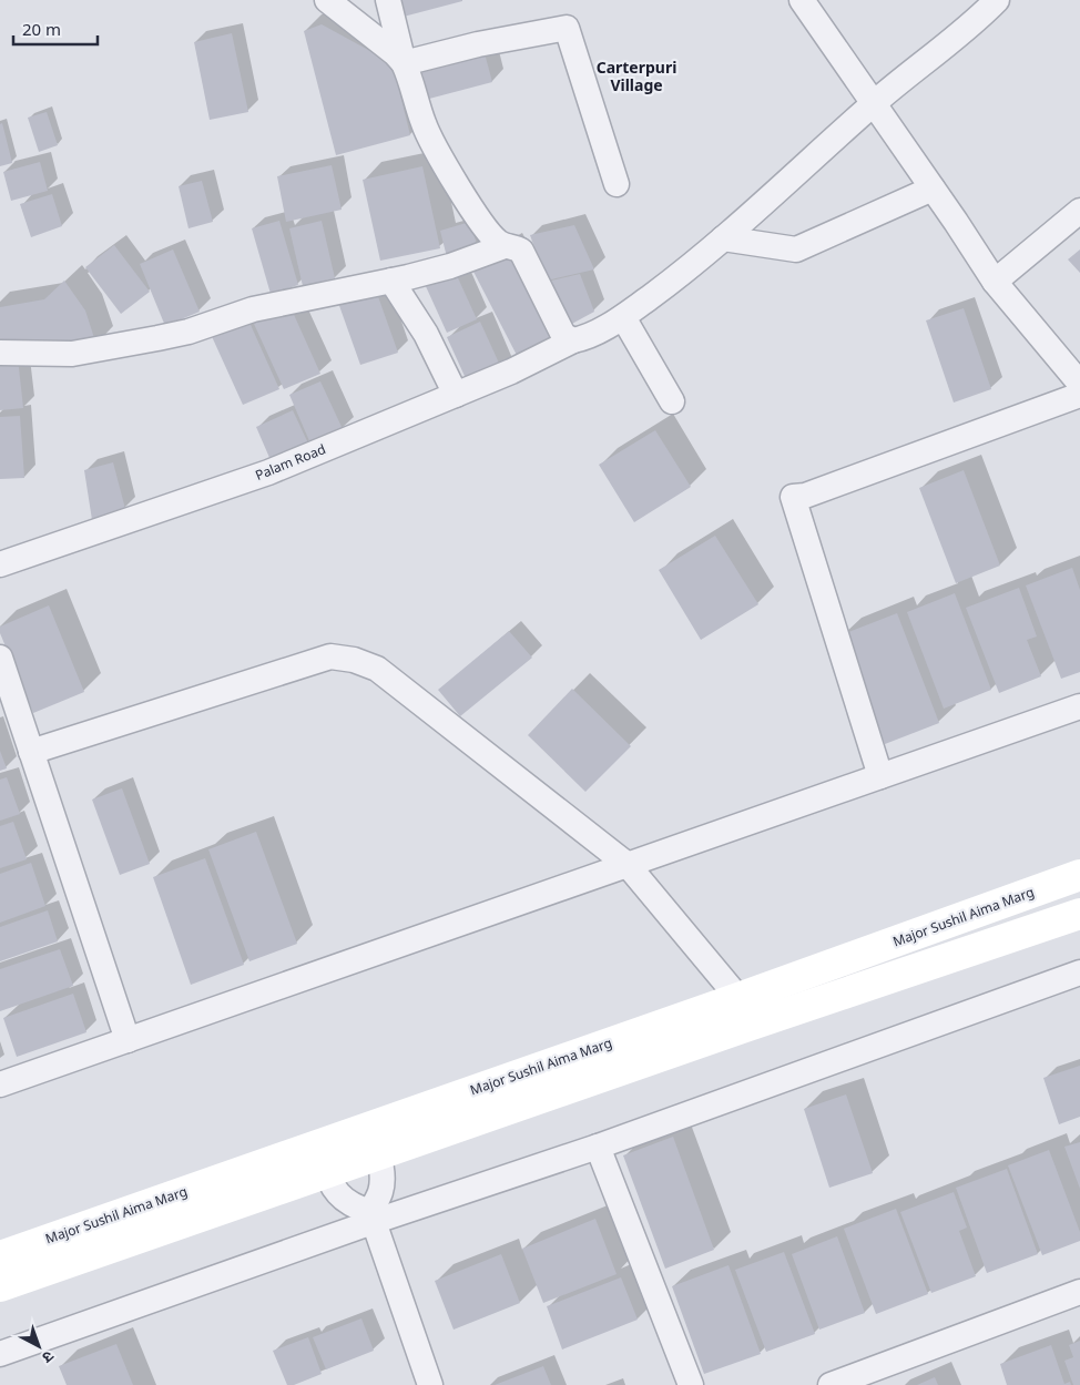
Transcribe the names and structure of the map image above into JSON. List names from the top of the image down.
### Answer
{
  "streets": {
    "street": ["Palam Road", "Major Sushil Aima Marg"]
  },
  "districts": ["Carterpuri Village"],
  "scale_bar": "20 m",
  "north": "bottom right"
}
